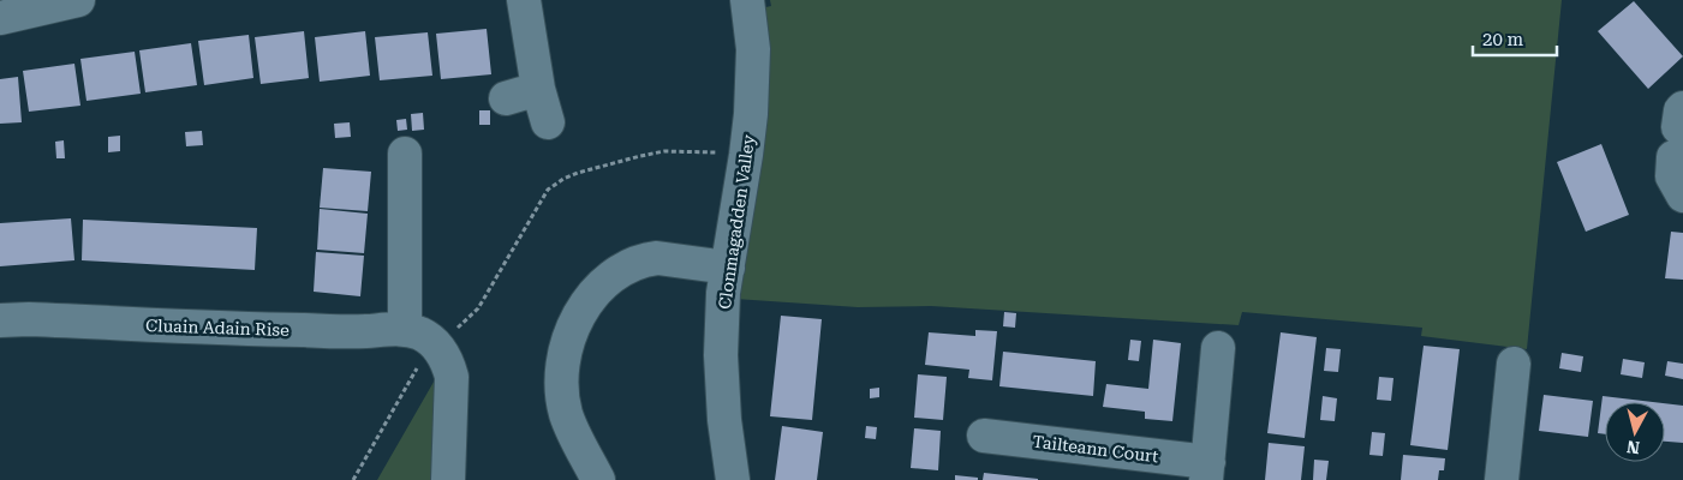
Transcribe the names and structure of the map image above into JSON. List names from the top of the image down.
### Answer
{
  "streets": {
    "street": ["Clonmagadden Valley", "Cluain Adain Rise", "Tailteann Court"]
  },
  "scale_bar": "20 m",
  "north": "bottom"
}
